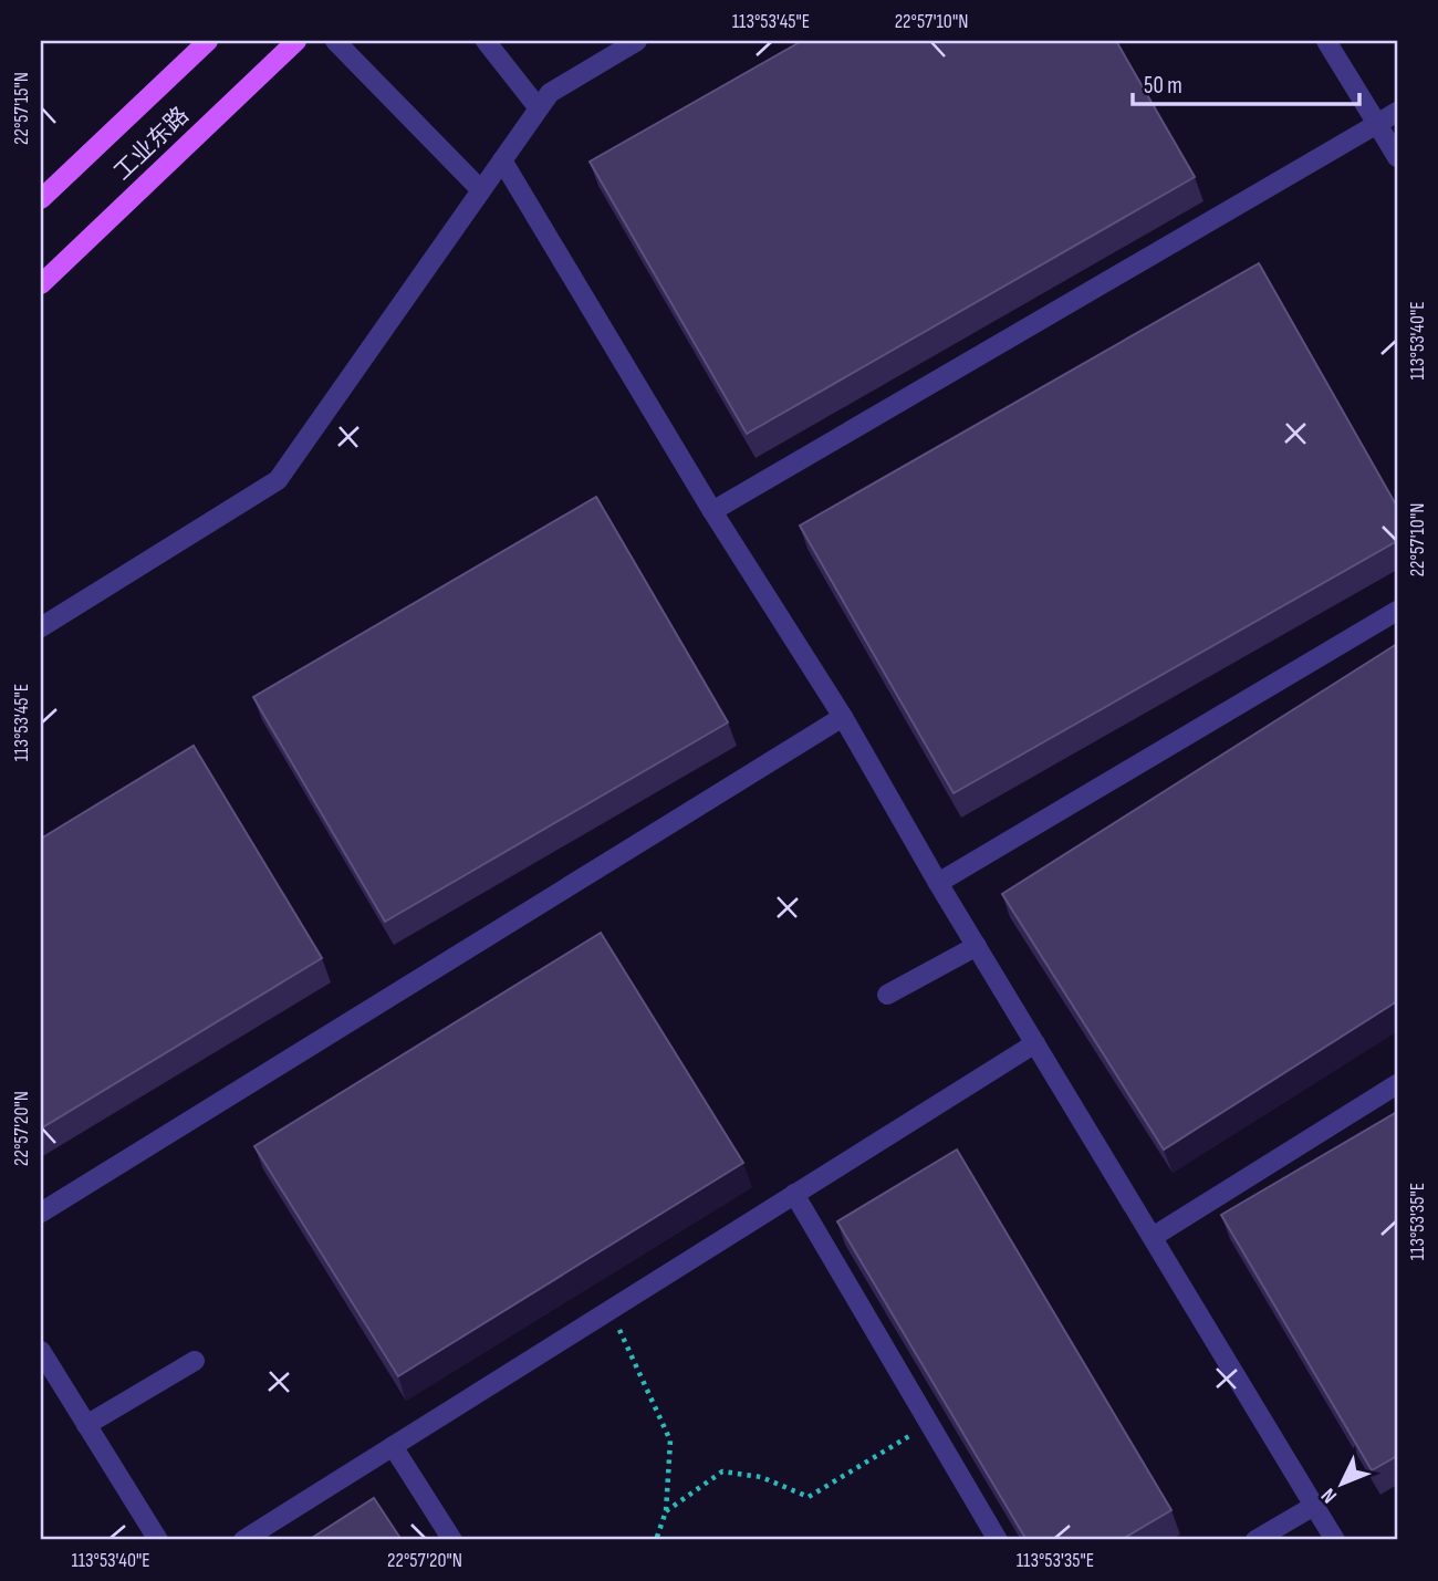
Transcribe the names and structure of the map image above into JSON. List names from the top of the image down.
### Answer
{
  "streets": {
    "main road": ["工业东路"]
  },
  "scale_bar": "50 m",
  "north": "bottom left",
  "coordinates": [
    "113°53'45\"E",
    "22°57'10\"N",
    "22°57'15\"N",
    "113°53'40\"E",
    "22°57'20\"N",
    "113°53'35\"E"
  ]
}
